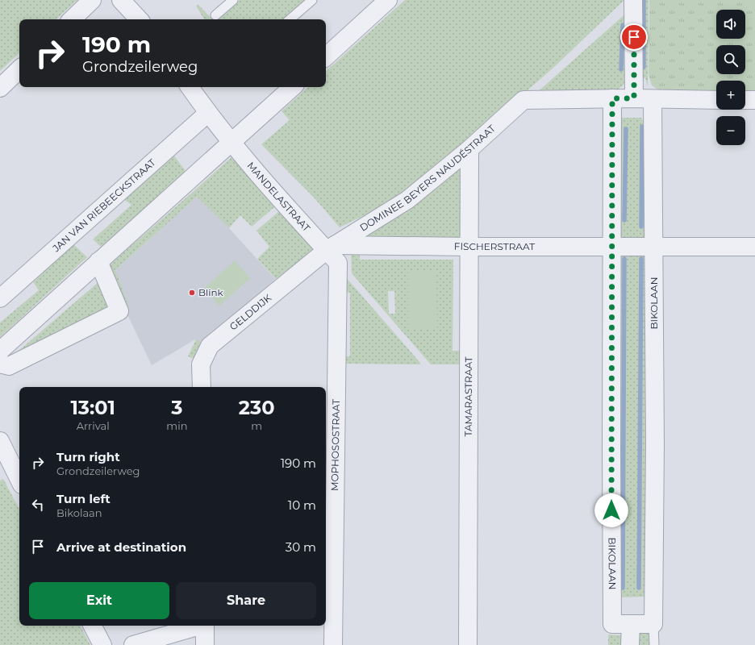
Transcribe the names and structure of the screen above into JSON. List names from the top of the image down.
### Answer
{
  "streets": {
    "street": [
      "DOMINEE BEYERS NAUDÉSTRAAT",
      "MANDELASTRAAT",
      "JAN VAN RIEBEECKSTRAAT",
      "FISCHERSTRAAT",
      "BIKOLAAN",
      "GELDDIJK",
      "TAMARASTRAAT",
      "MOPHOSOSTRAAT"
    ]
  },
  "crossings": [
    ["DOMINEE BEYERS NAUDÉSTRAAT", "MANDELASTRAAT"],
    ["DOMINEE BEYERS NAUDÉSTRAAT", "FISCHERSTRAAT"],
    ["DOMINEE BEYERS NAUDÉSTRAAT", "BIKOLAAN"],
    ["DOMINEE BEYERS NAUDÉSTRAAT", "GELDDIJK"],
    ["DOMINEE BEYERS NAUDÉSTRAAT", "TAMARASTRAAT"],
    ["DOMINEE BEYERS NAUDÉSTRAAT", "MOPHOSOSTRAAT"],
    ["MANDELASTRAAT", "JAN VAN RIEBEECKSTRAAT"],
    ["MANDELASTRAAT", "FISCHERSTRAAT"],
    ["MANDELASTRAAT", "GELDDIJK"],
    ["MANDELASTRAAT", "MOPHOSOSTRAAT"],
    ["FISCHERSTRAAT", "BIKOLAAN"],
    ["FISCHERSTRAAT", "GELDDIJK"],
    ["FISCHERSTRAAT", "TAMARASTRAAT"],
    ["FISCHERSTRAAT", "MOPHOSOSTRAAT"],
    ["GELDDIJK", "MOPHOSOSTRAAT"]
  ],
  "places": ["Blink"],
  "page": {
    "map_buttons": ["+", "−"],
    "turn": ["190 m", "Grondzeilerweg"],
    "eta": [
      "13:01",
      "Arrival",
      "3",
      "min",
      "230",
      "m"
    ],
    "list": [
      {
        "name": "Turn right",
        "note": "Grondzeilerweg",
        "value": "190 m"
      },
      {
        "name": "Turn left",
        "note": "Bikolaan",
        "value": "10 m"
      },
      {
        "name": "Arrive at destination",
        "value": "30 m"
      }
    ],
    "buttons": ["Exit", "Share"]
  }
}
